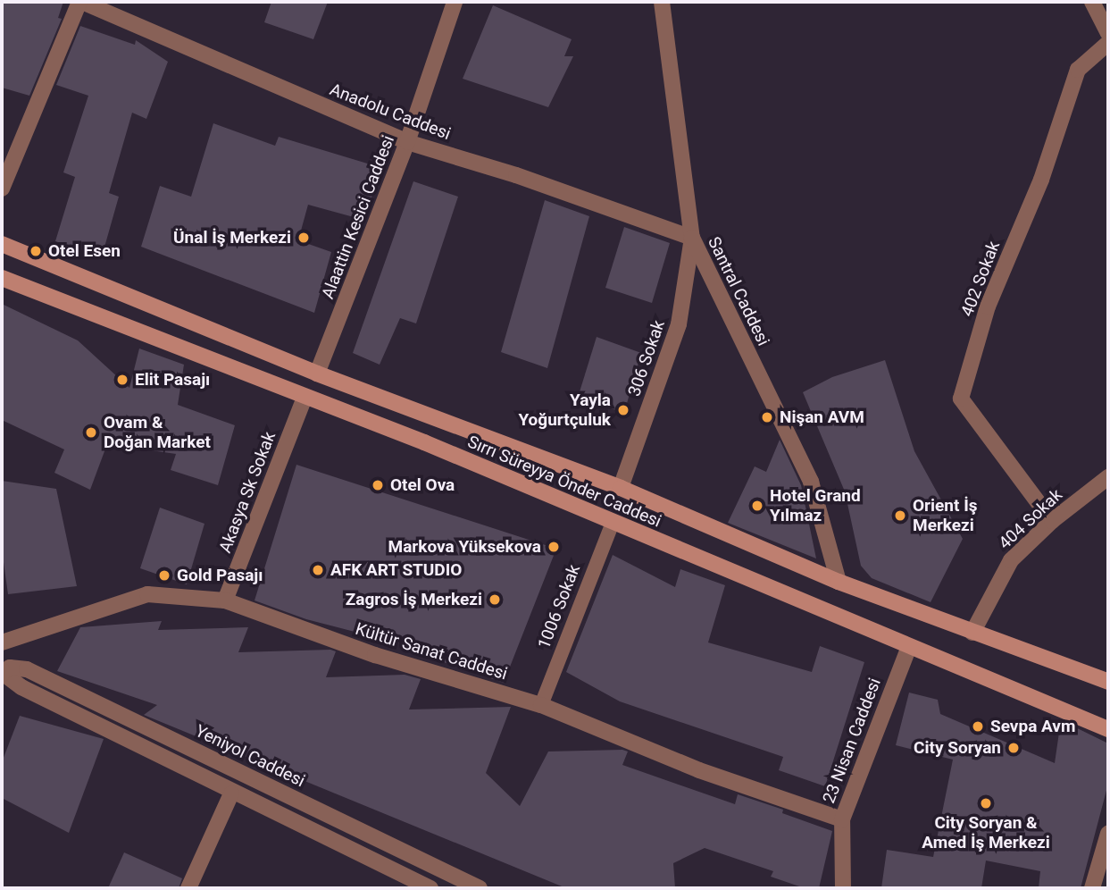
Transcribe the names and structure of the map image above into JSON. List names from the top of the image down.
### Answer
{
  "streets": {
    "main road": ["Sırrı Süreyya Önder Caddesi"],
    "street": [
      "Anadolu Caddesi",
      "Alaattin Kesici Caddesi",
      "402 Sokak",
      "Santral Caddesi",
      "306 Sokak",
      "Akasya Sk Sokak",
      "404 Sokak",
      "1006 Sokak",
      "Kültür Sanat Caddesi",
      "23 Nisan Caddesi",
      "Yeniyol Caddesi"
    ]
  },
  "crossings": [
    ["Anadolu Caddesi", "Alaattin Kesici Caddesi"],
    ["Anadolu Caddesi", "Santral Caddesi"],
    ["Anadolu Caddesi", "306 Sokak"],
    ["Alaattin Kesici Caddesi", "Sırrı Süreyya Önder Caddesi"],
    ["402 Sokak", "404 Sokak"],
    ["Santral Caddesi", "306 Sokak"],
    ["Santral Caddesi", "Sırrı Süreyya Önder Caddesi"],
    ["306 Sokak", "Sırrı Süreyya Önder Caddesi"],
    ["Sırrı Süreyya Önder Caddesi", "Akasya Sk Sokak"],
    ["Sırrı Süreyya Önder Caddesi", "404 Sokak"],
    ["Sırrı Süreyya Önder Caddesi", "1006 Sokak"],
    ["Sırrı Süreyya Önder Caddesi", "23 Nisan Caddesi"],
    ["Akasya Sk Sokak", "Kültür Sanat Caddesi"],
    ["1006 Sokak", "Kültür Sanat Caddesi"],
    ["Kültür Sanat Caddesi", "23 Nisan Caddesi"]
  ],
  "places": [
    "Ünal İş Merkezi",
    "Otel Esen",
    "Elit Pasajı",
    "Yayla Yoğurtçuluk",
    "Nişan AVM",
    "Ovam & Doğan Market",
    "Otel Ova",
    "Hotel Grand Yılmaz",
    "Orient İş Merkezi",
    "Markova Yüksekova",
    "AFK ART STUDIO",
    "Gold Pasajı",
    "Zagros İş Merkezi",
    "Sevpa Avm",
    "City Soryan",
    "City Soryan & Amed İş Merkezi"
  ]
}
